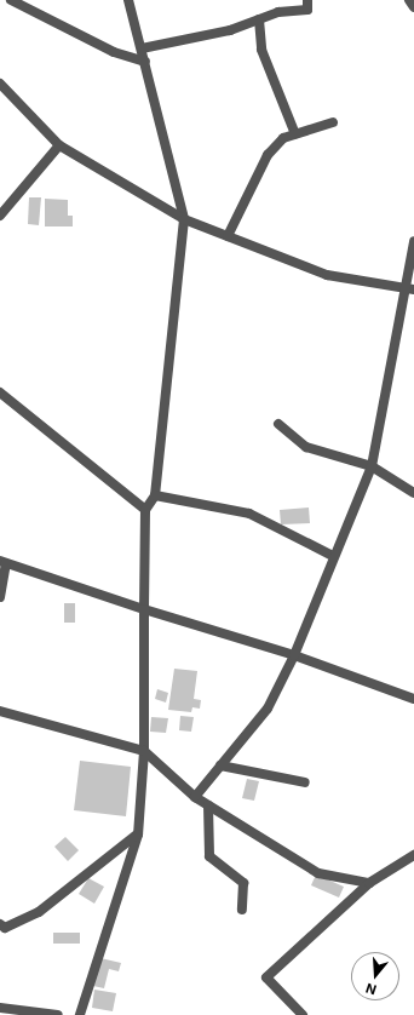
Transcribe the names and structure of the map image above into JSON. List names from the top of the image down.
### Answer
{
  "north": "bottom"
}
